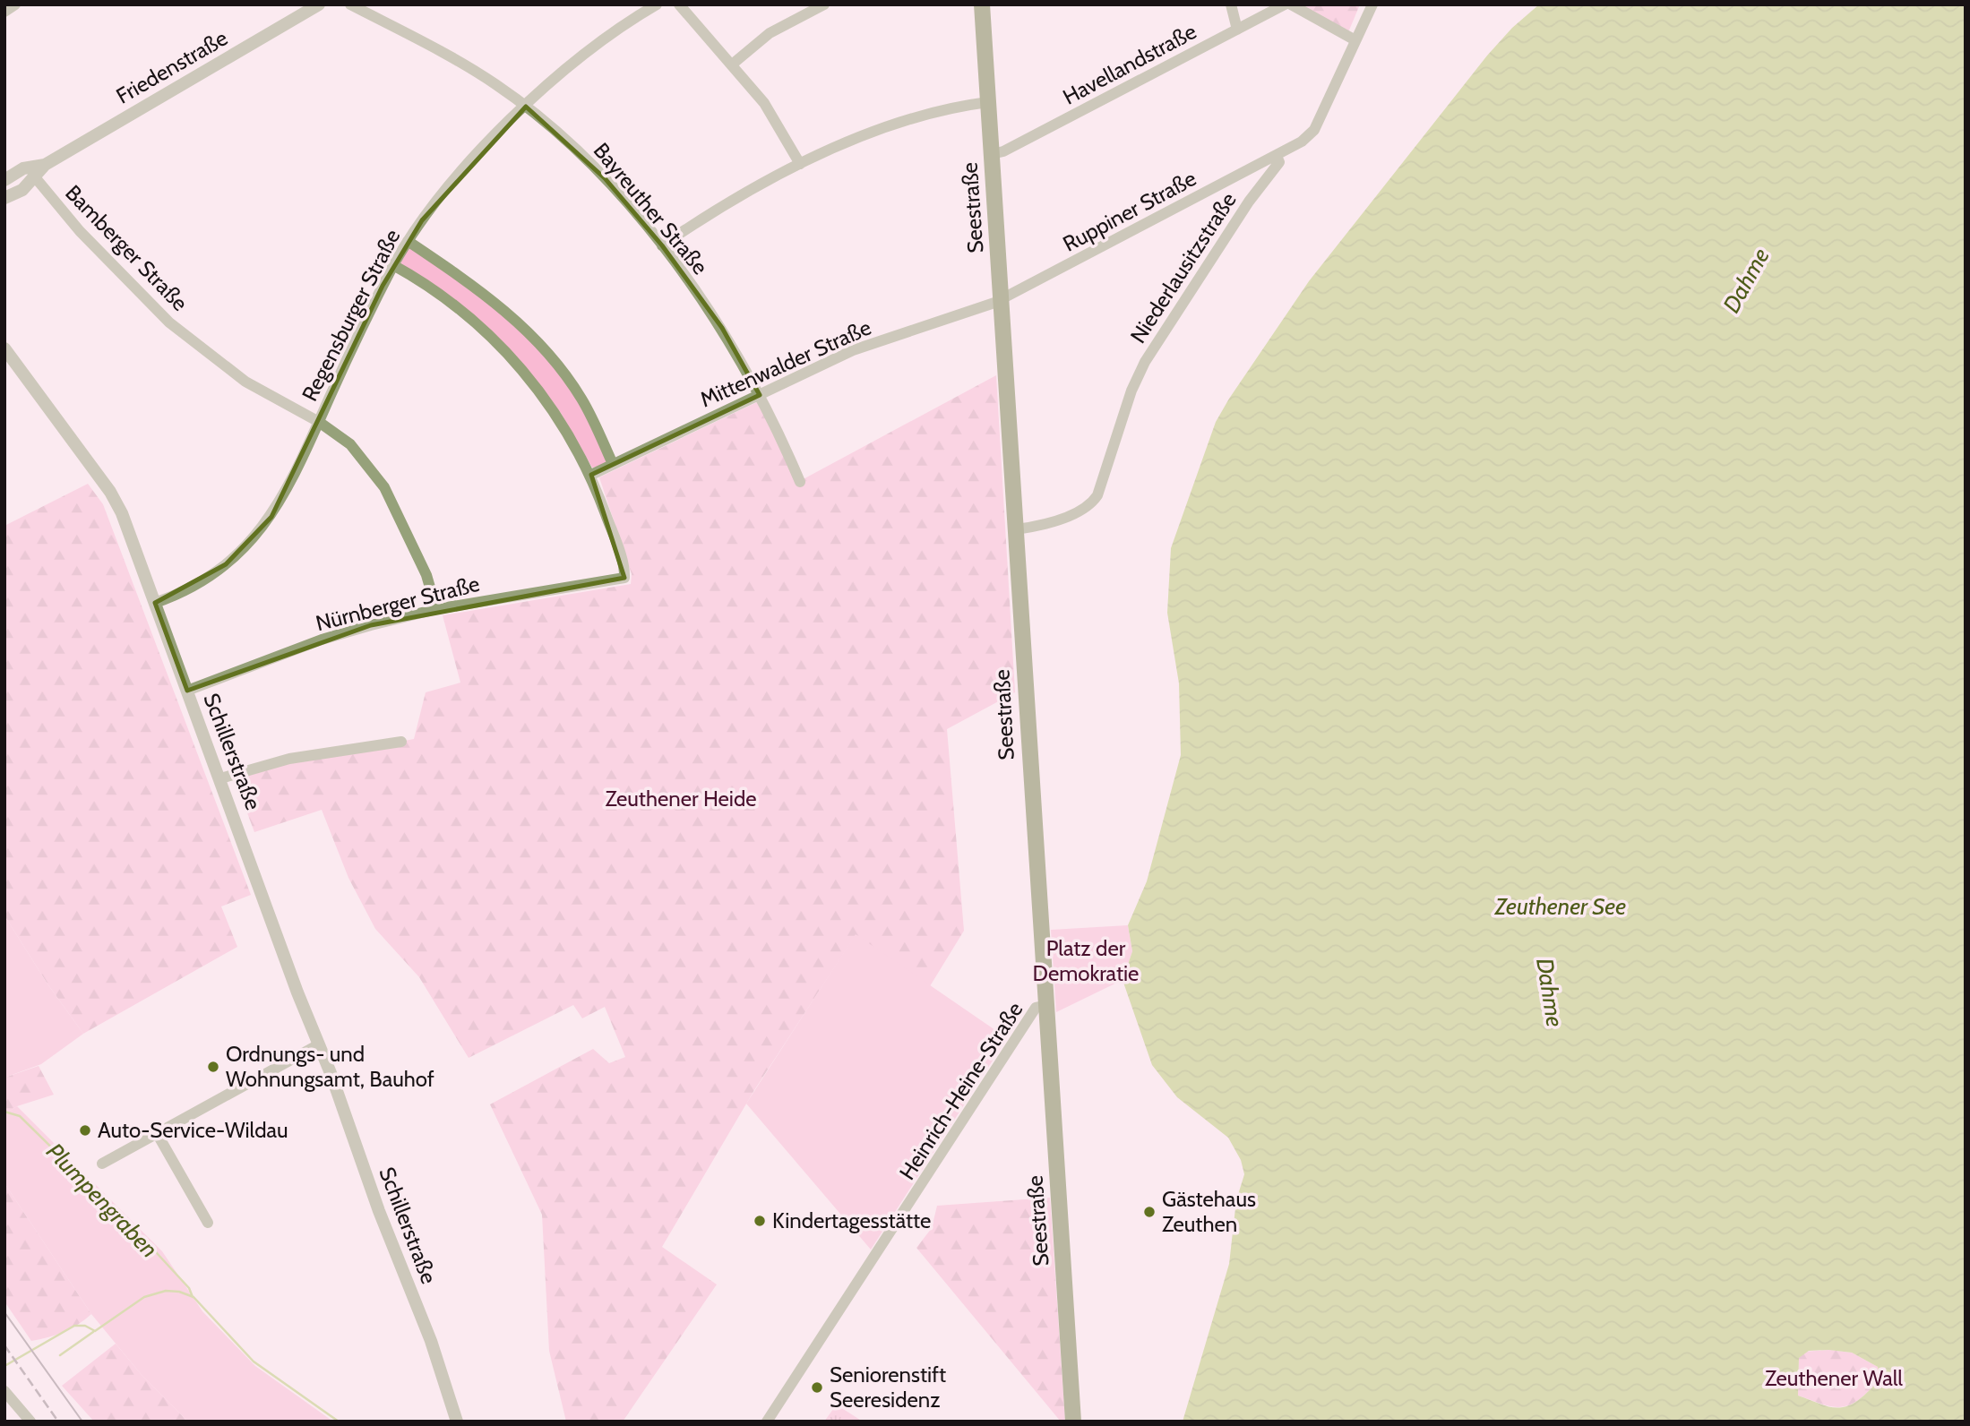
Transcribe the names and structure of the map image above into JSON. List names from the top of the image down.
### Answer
{
  "streets": {
    "main road": ["Seestraße"],
    "street": [
      "Havellandstraße",
      "Friedenstraße",
      "Bayreuther Straße",
      "Ruppiner Straße",
      "Bamberger Straße",
      "Niederlausitzstraße",
      "Regensburger Straße",
      "Mittenwalder Straße",
      "Nürnberger Straße",
      "Schillerstraße",
      "Heinrich-Heine-Straße"
    ]
  },
  "crossings": [
    ["Havellandstraße", "Seestraße"],
    ["Friedenstraße", "Bamberger Straße"],
    ["Seestraße", "Ruppiner Straße"],
    ["Seestraße", "Niederlausitzstraße"],
    ["Seestraße", "Mittenwalder Straße"],
    ["Seestraße", "Heinrich-Heine-Straße"],
    ["Bayreuther Straße", "Regensburger Straße"],
    ["Bayreuther Straße", "Mittenwalder Straße"],
    ["Ruppiner Straße", "Niederlausitzstraße"],
    ["Ruppiner Straße", "Mittenwalder Straße"],
    ["Bamberger Straße", "Regensburger Straße"],
    ["Bamberger Straße", "Nürnberger Straße"],
    ["Regensburger Straße", "Schillerstraße"],
    ["Mittenwalder Straße", "Nürnberger Straße"],
    ["Nürnberger Straße", "Schillerstraße"]
  ],
  "water": ["Dahme", "Zeuthener See", "Plumpengraben"],
  "parks": ["Zeuthener Heide", "Platz der Demokratie", "Zeuthener Wall"],
  "places": [
    "Ordnungs- und Wohnungsamt, Bauhof",
    "Auto-Service-Wildau",
    "Gästehaus Zeuthen",
    "Kindertagesstätte",
    "Seniorenstift Seeresidenz"
  ]
}
